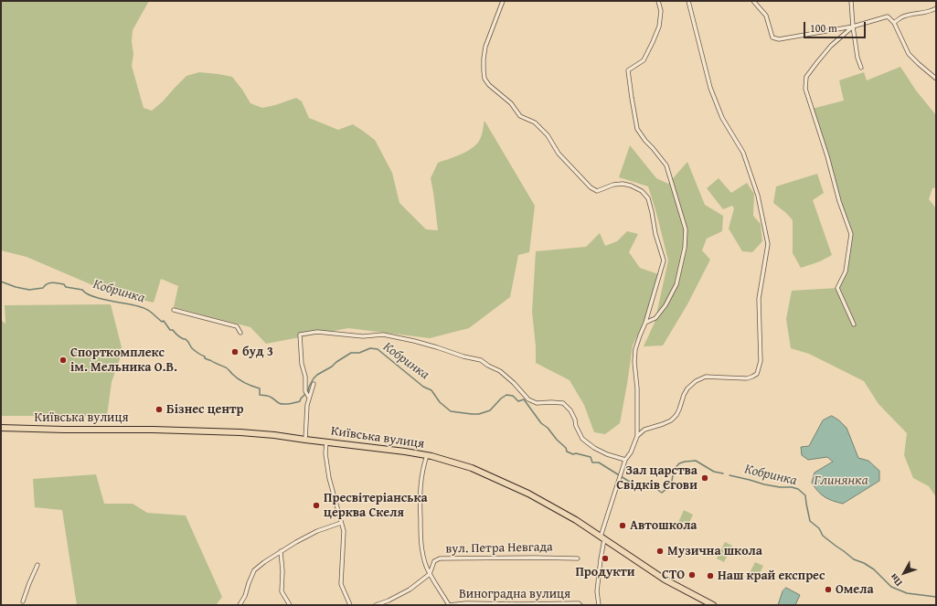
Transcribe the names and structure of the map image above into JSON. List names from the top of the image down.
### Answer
{
  "streets": {
    "main road": ["Київська вулиця"],
    "street": ["вул. Петра Невгада", "Виноградна вулиця"]
  },
  "water": ["Кобринка", "Глинянка"],
  "places": [
    "буд 3",
    "Спорткомплекс ім. Мельника О.В.",
    "Бізнес центр",
    "Зал царства Свідків Єгови",
    "Пресвітеріанська церква Скеля",
    "Автошкола",
    "Музична школа",
    "Продукти",
    "СТО",
    "Наш край експрес",
    "Омела"
  ],
  "scale_bar": "100 m",
  "north": "bottom left"
}
